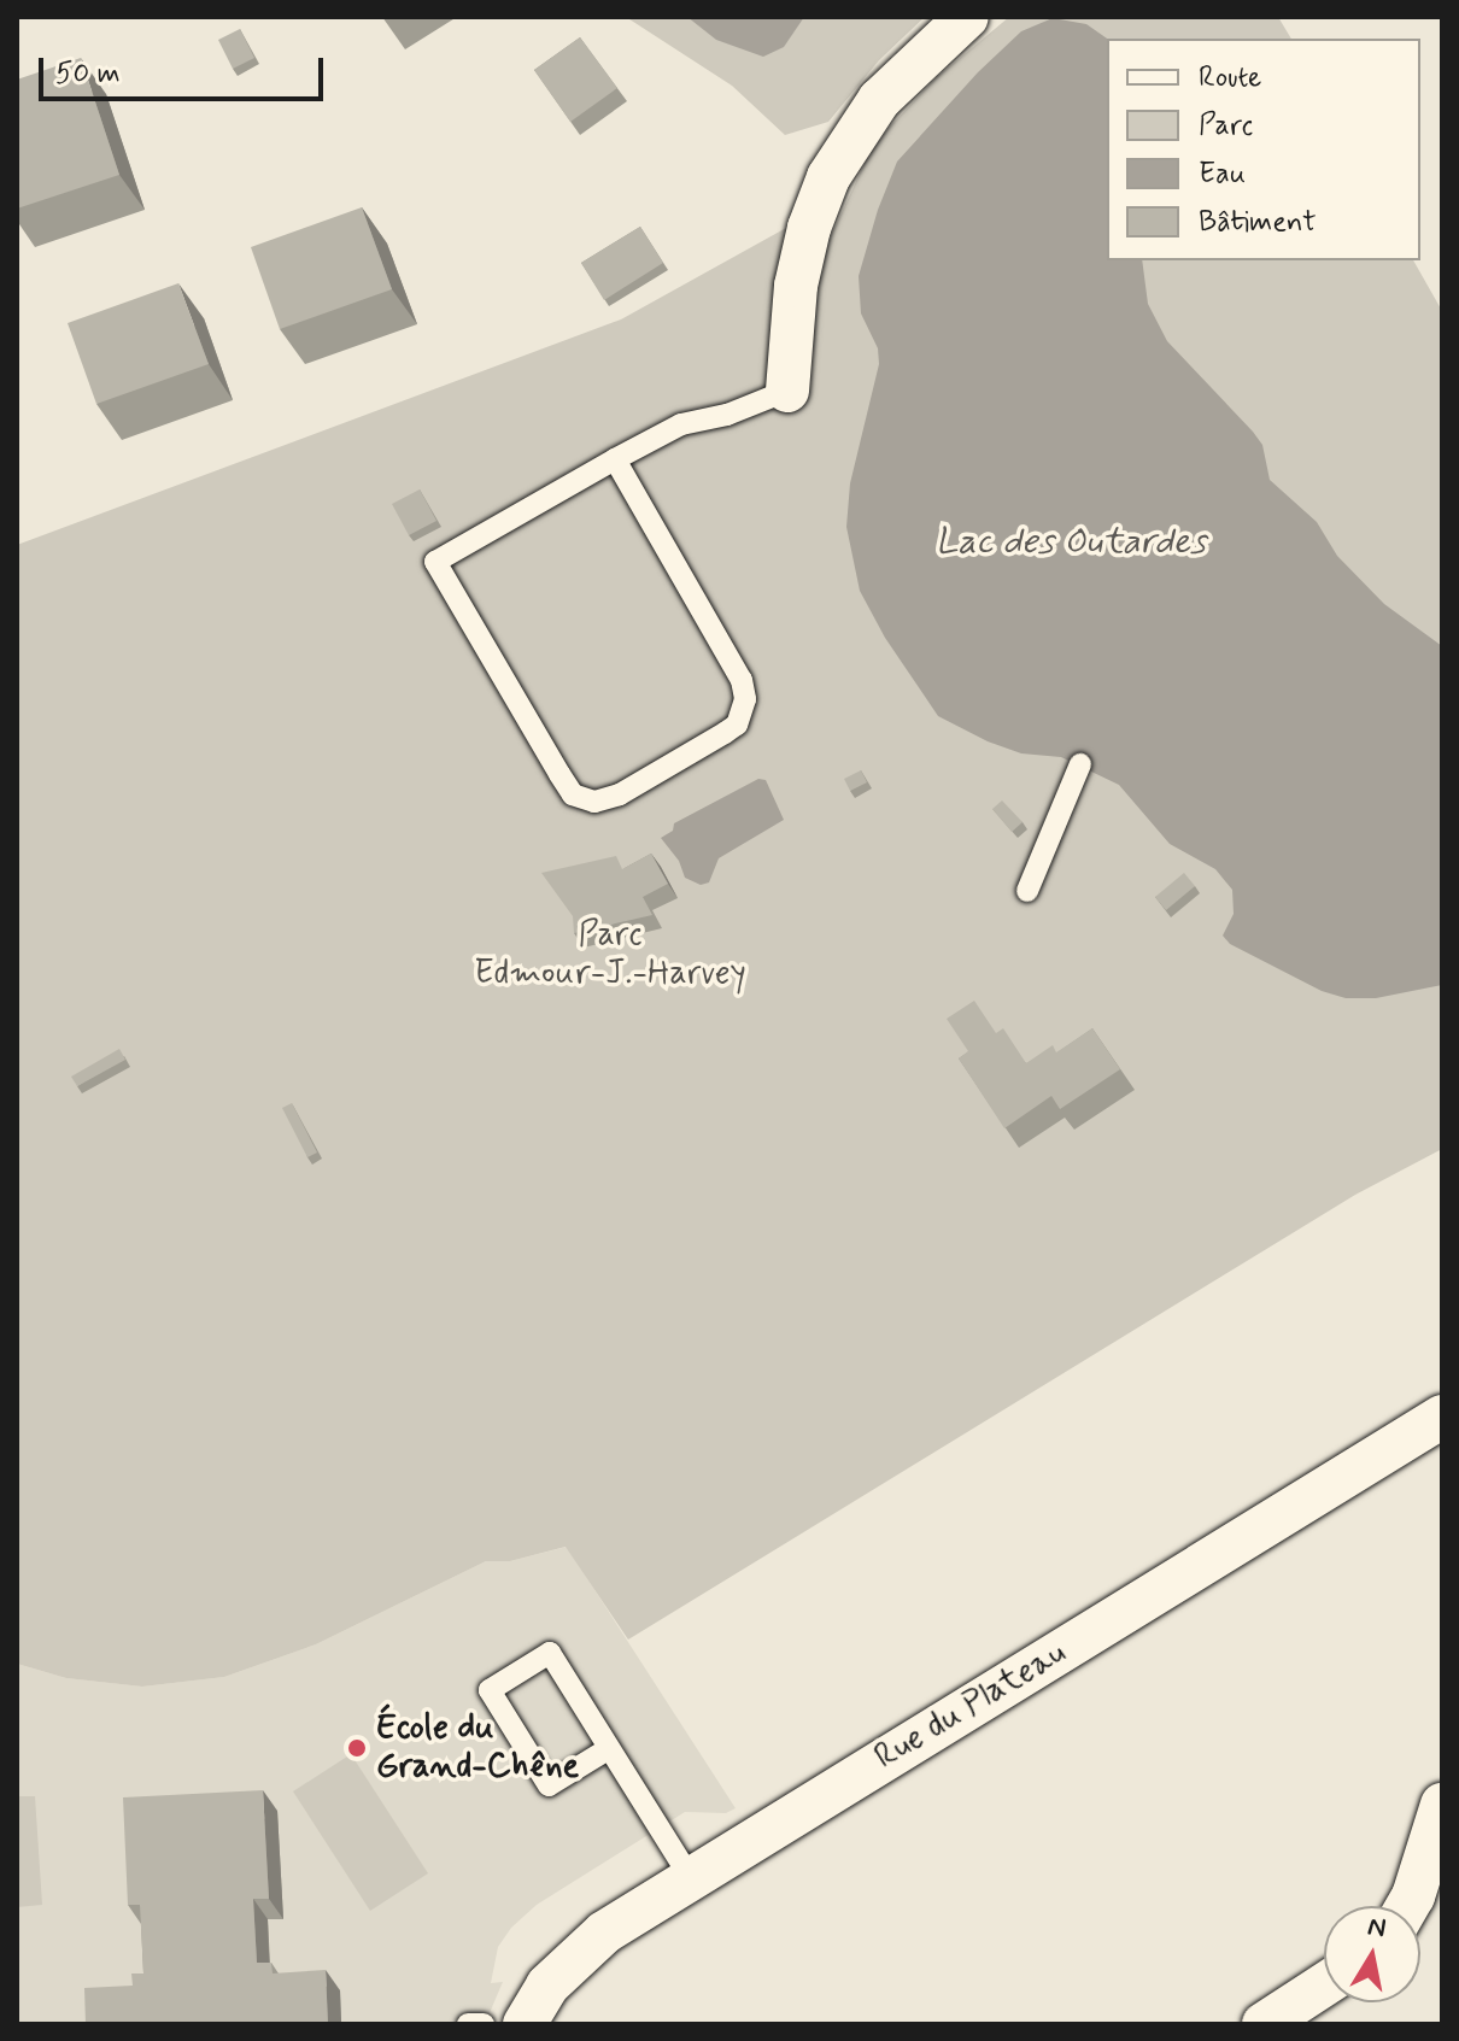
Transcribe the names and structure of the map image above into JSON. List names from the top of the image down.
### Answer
{
  "streets": {
    "street": ["Rue du Plateau"]
  },
  "water": ["Lac des Outardes"],
  "parks": ["Parc Edmour-J.-Harvey"],
  "places": ["École du Grand-Chêne"],
  "legend": [
    "Route",
    "Parc",
    "Eau",
    "Bâtiment"
  ],
  "scale_bar": "50 m",
  "north": "top"
}
